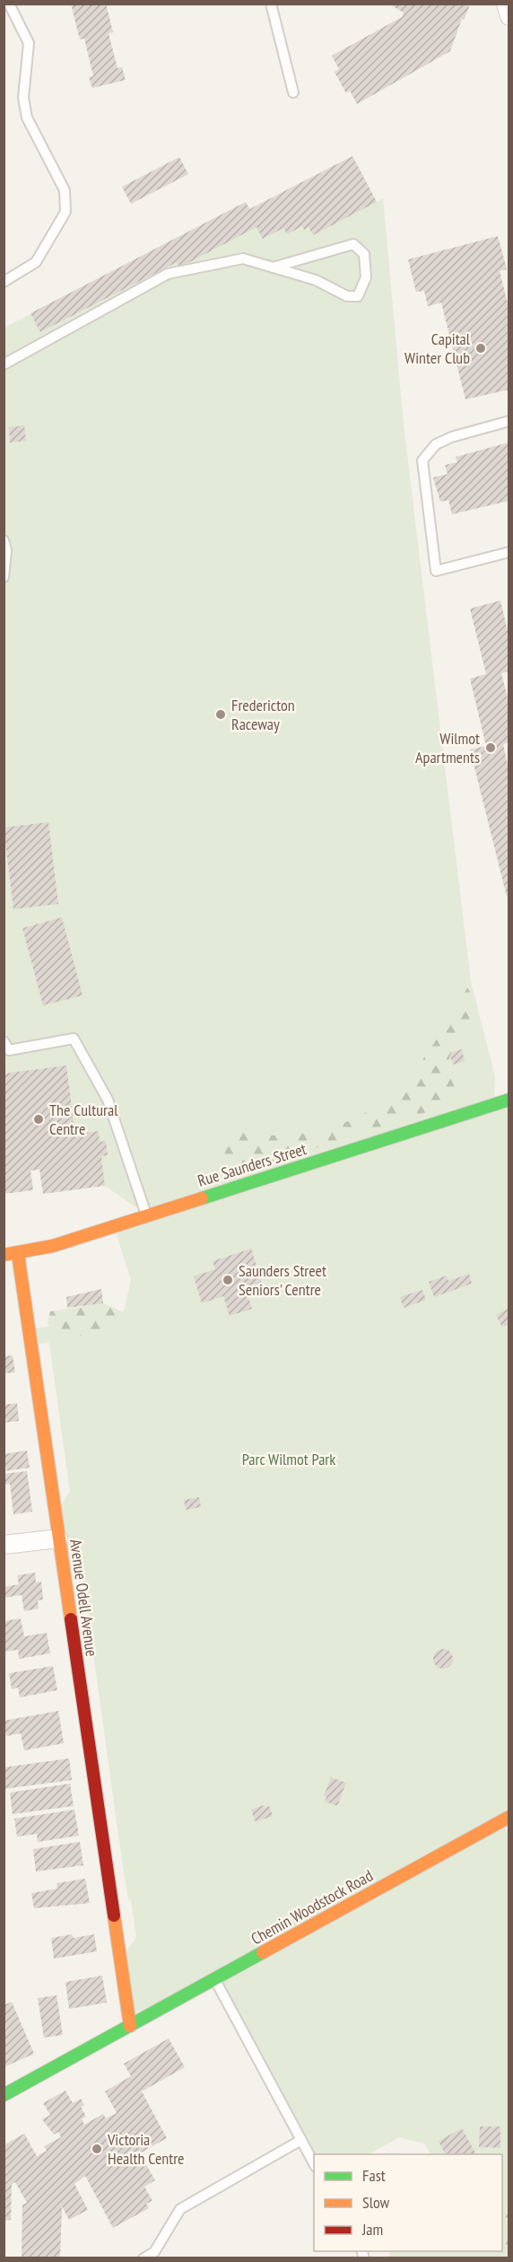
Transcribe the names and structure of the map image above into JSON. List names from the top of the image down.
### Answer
{
  "streets": {
    "street": ["Rue Saunders Street", "Avenue Odell Avenue", "Chemin Woodstock Road"]
  },
  "crossings": [
    ["Rue Saunders Street", "Avenue Odell Avenue"],
    ["Avenue Odell Avenue", "Chemin Woodstock Road"]
  ],
  "parks": ["Parc Wilmot Park"],
  "places": [
    "Capital Winter Club",
    "Fredericton Raceway",
    "Wilmot Apartments",
    "The Cultural Centre",
    "Saunders Street Seniors' Centre",
    "Victoria Health Centre"
  ],
  "legend": ["Fast", "Slow", "Jam"]
}
